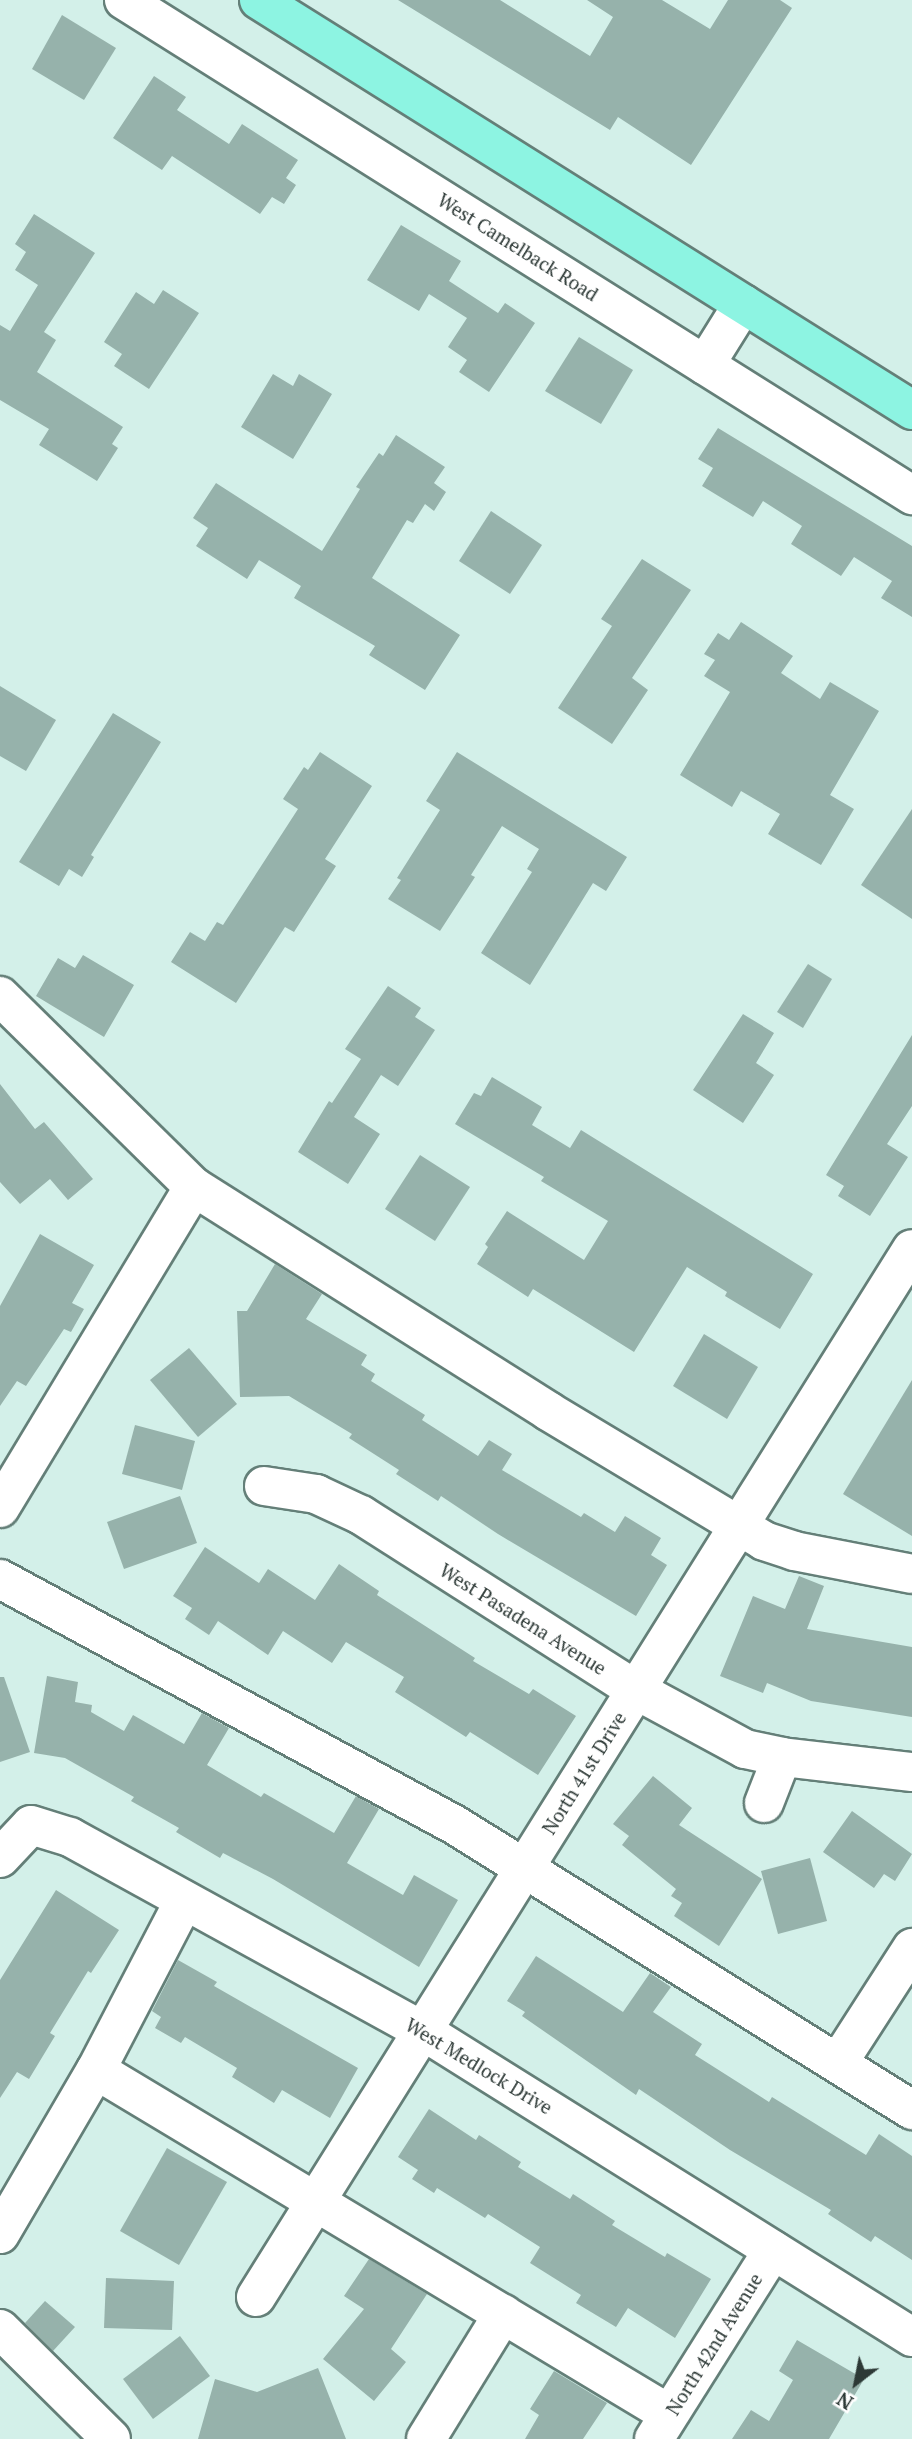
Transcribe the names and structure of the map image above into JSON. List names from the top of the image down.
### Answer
{
  "streets": {
    "street": [
      "West Camelback Road",
      "West Pasadena Avenue",
      "North 41st Drive",
      "West Medlock Drive",
      "North 42nd Avenue"
    ]
  },
  "crossings": [
    ["West Pasadena Avenue", "North 41st Drive"],
    ["North 41st Drive", "West Medlock Drive"],
    ["West Medlock Drive", "North 42nd Avenue"]
  ],
  "north": "bottom left"
}
